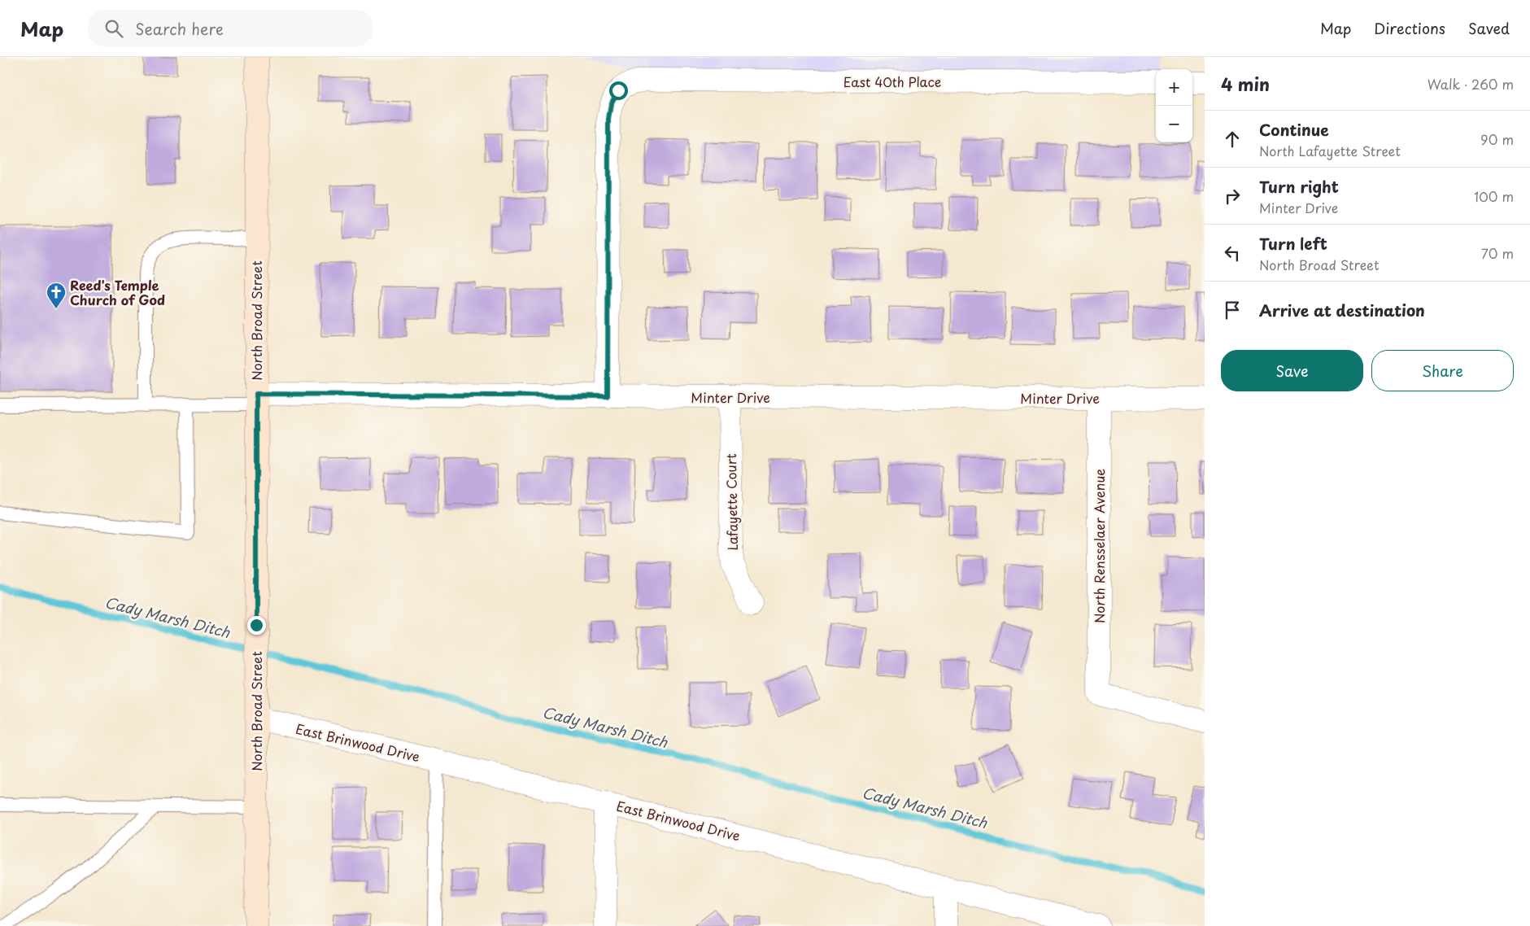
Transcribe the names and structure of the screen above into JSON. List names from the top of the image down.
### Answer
{
  "streets": {
    "street": [
      "East 40th Place",
      "North Broad Street",
      "Minter Drive",
      "Lafayette Court",
      "North Rensselaer Avenue",
      "East Brinwood Drive"
    ]
  },
  "crossings": [
    ["East 40th Place", "Minter Drive"],
    ["North Broad Street", "Minter Drive"],
    ["North Broad Street", "East Brinwood Drive"],
    ["Minter Drive", "Lafayette Court"],
    ["Minter Drive", "North Rensselaer Avenue"]
  ],
  "water": ["Cady Marsh Ditch"],
  "places": {
    "church": ["Reed's Temple Church of God"]
  },
  "page": {
    "header": "Map",
    "search": "Search here",
    "nav": ["Map", "Directions", "Saved"],
    "heading": ["4 min", "Walk · 260 m"],
    "map_buttons": ["+", "−"],
    "list": [
      ["Continue", "North Lafayette Street", "90 m"],
      ["Turn right", "Minter Drive", "100 m"],
      ["Turn left", "North Broad Street", "70 m"],
      "Arrive at destination"
    ],
    "buttons": ["Save", "Share"]
  }
}
